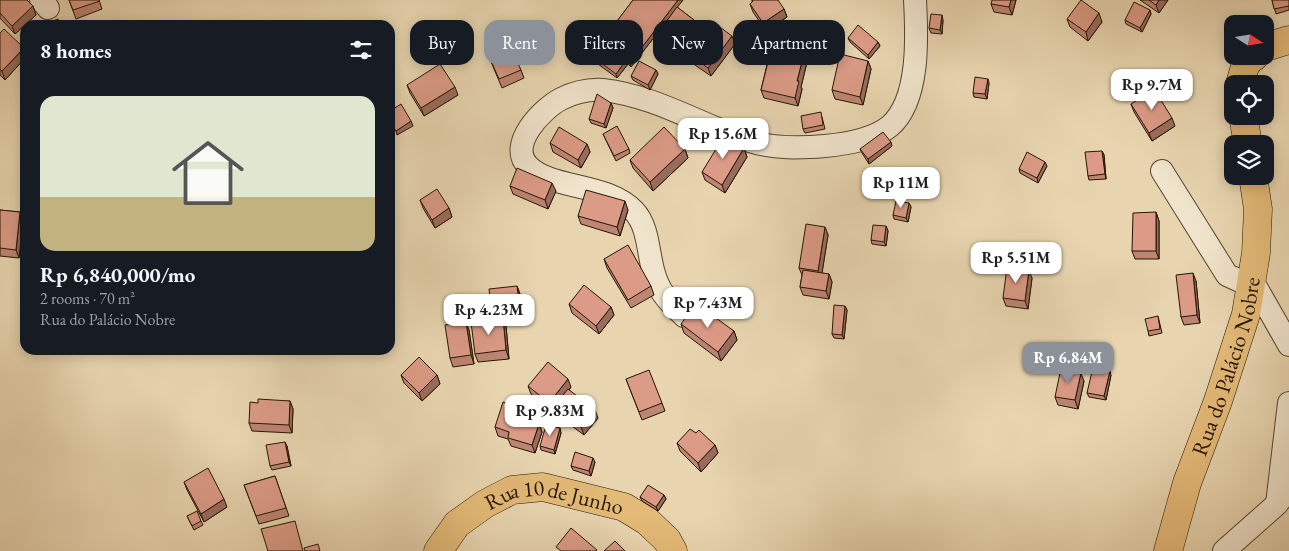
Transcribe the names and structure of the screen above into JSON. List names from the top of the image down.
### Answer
{
  "streets": {
    "main road": ["Rua do Palácio Nobre", "Rua 10 de Junho"]
  },
  "north": "right",
  "page": {
    "chip": [
      "Buy",
      "Rent",
      "Filters",
      "New",
      "Apartment"
    ],
    "heading": "8 homes",
    "price": [
      "Rp 9.7M",
      "Rp 15.6M",
      "Rp 11M",
      "Rp 5.51M",
      "Rp 7.43M",
      "Rp 4.23M",
      "Rp 6.84M",
      "Rp 9.83M"
    ],
    "list": [
      {
        "name": "Rp 6,840,000/mo",
        "note": "2 rooms · 70 m² · Rua do Palácio Nobre"
      }
    ]
  }
}
